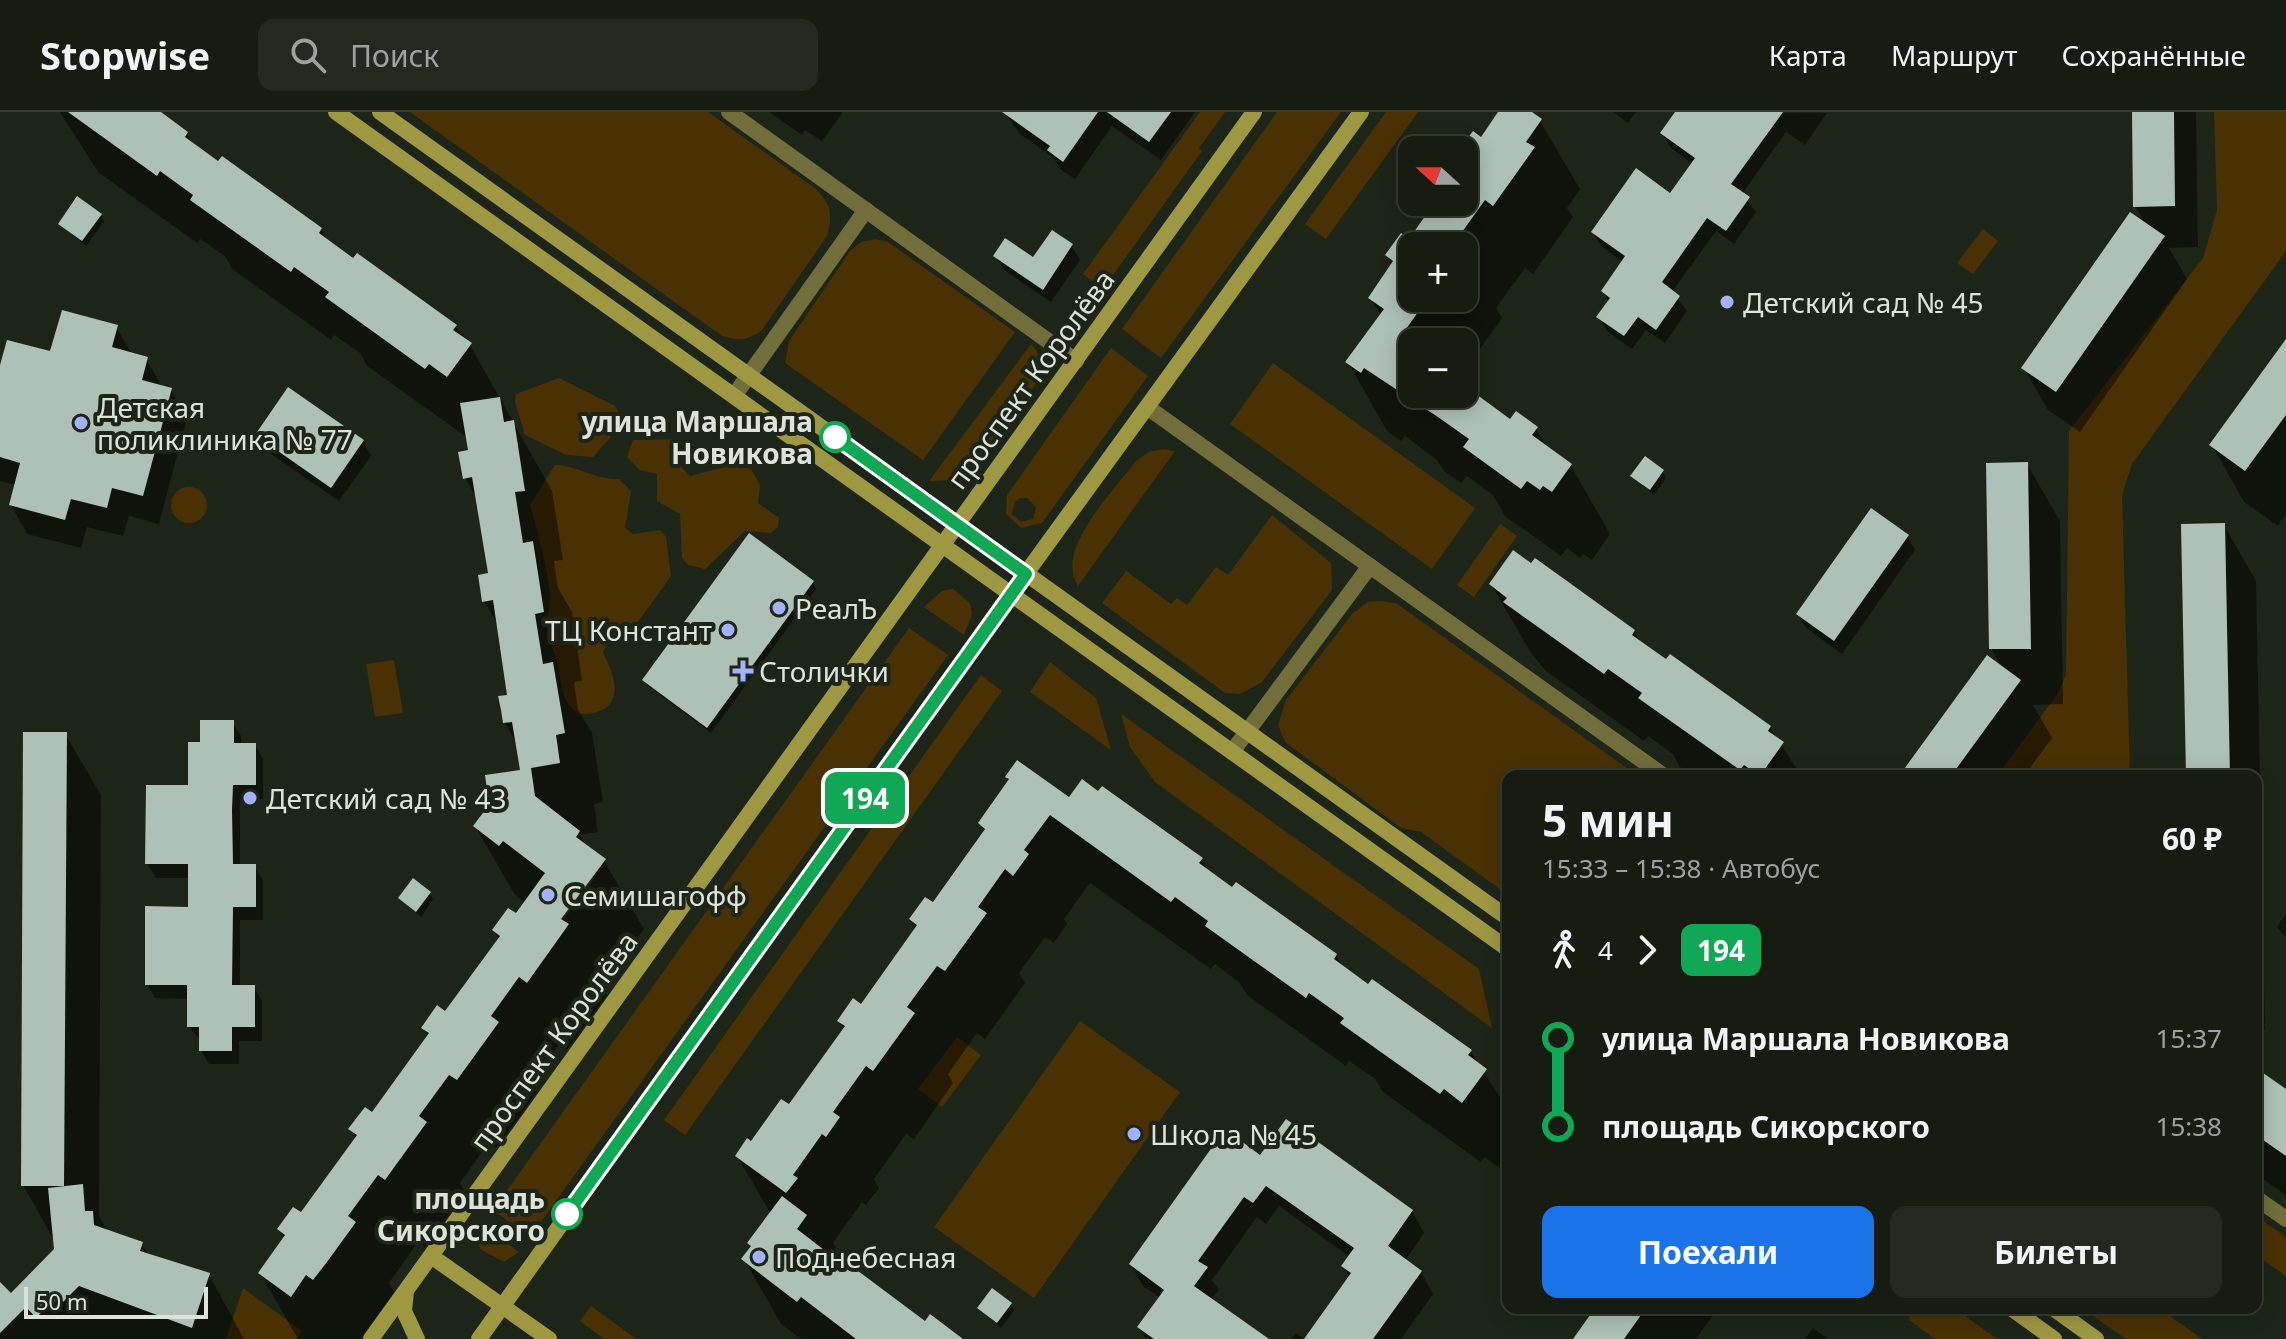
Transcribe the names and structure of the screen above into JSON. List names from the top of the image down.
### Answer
{
  "streets": {
    "street": ["проспект Королёва"]
  },
  "places": {
    "other": [
      "Детский сад № 45",
      "Детская поликлиника № 77",
      "улица Маршала Новикова",
      "РеалЪ",
      "ТЦ Констант",
      "Детский сад № 43",
      "Семишагофф",
      "Школа № 45",
      "площадь Сикорского",
      "Поднебесная"
    ],
    "health": ["Столички"]
  },
  "lines": ["bus line 194"],
  "scale_bar": "50 m",
  "north": "left",
  "page": {
    "header": "Stopwise",
    "search": "Поиск",
    "nav": ["Карта", "Маршрут", "Сохранённые"],
    "on_map": "194",
    "map_buttons": ["+", "−"],
    "heading": ["5 мин", "15:33 – 15:38 · Автобус", "60 ₽"],
    "legs": ["4", "194"],
    "list": [
      {
        "name": "улица Маршала Новикова",
        "value": "15:37"
      },
      {
        "name": "площадь Сикорского",
        "value": "15:38"
      }
    ],
    "buttons": ["Поехали", "Билеты"],
    "scale": "50 m"
  }
}
